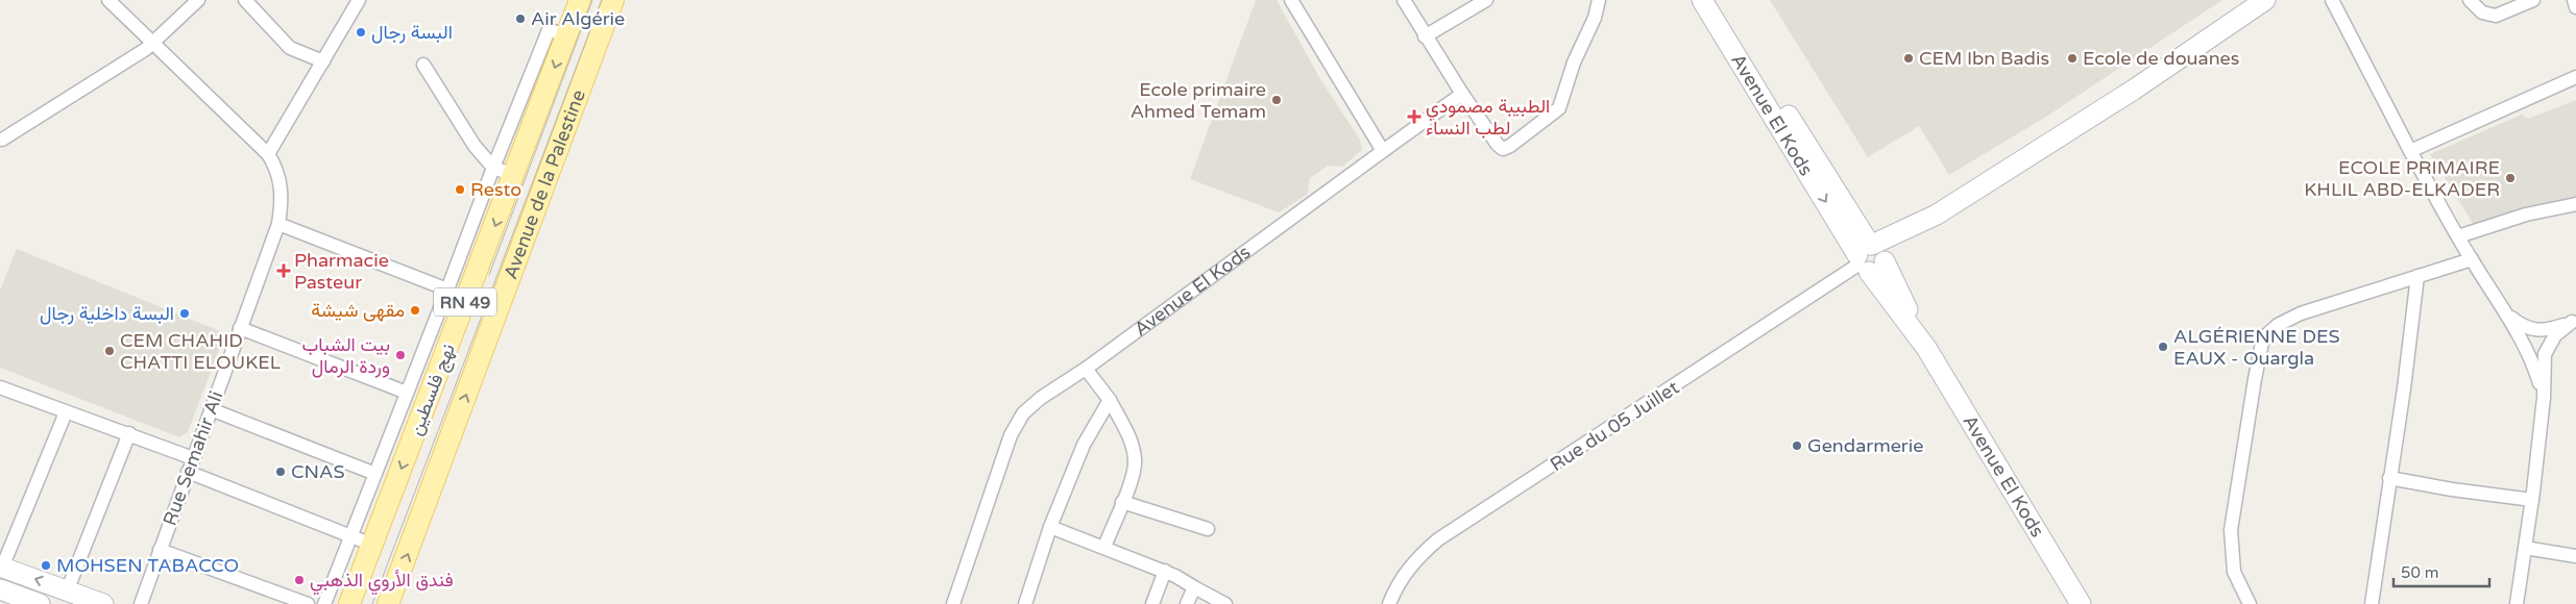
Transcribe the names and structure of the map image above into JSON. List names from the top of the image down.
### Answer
{
  "streets": {
    "main road": [
      "Avenue El Kods",
      "Avenue de la Palestine",
      "RN 49",
      "نهج فلسطين"
    ],
    "street": ["Rue du 05 Juillet", "Rue Semahir Ali"]
  },
  "crossings": [
    ["Avenue El Kods", "Rue du 05 Juillet"]
  ],
  "one_way": ["Avenue de la Palestine", "نهج فلسطين"],
  "places": {
    "other": [
      "Air Algérie",
      "البسة رجال",
      "CEM Ibn Badis",
      "Ecole de douanes",
      "Ecole primaire Ahmed Temam",
      "ECOLE PRIMAIRE KHLIL ABD-ELKADER",
      "Resto",
      "مقهى شيشة",
      "البسة داخلية رجال",
      "ALGÉRIENNE DES EAUX - Ouargla",
      "CEM CHAHID CHATTI ELOUKEL",
      "بيت الشباب وردة الرمال",
      "Gendarmerie",
      "CNAS",
      "MOHSEN TABACCO",
      "فندق الأروي الذهبي"
    ],
    "health": ["الطبيبة مصمودي لطب النساء", "Pharmacie Pasteur"]
  },
  "scale_bar": "50 m"
}
